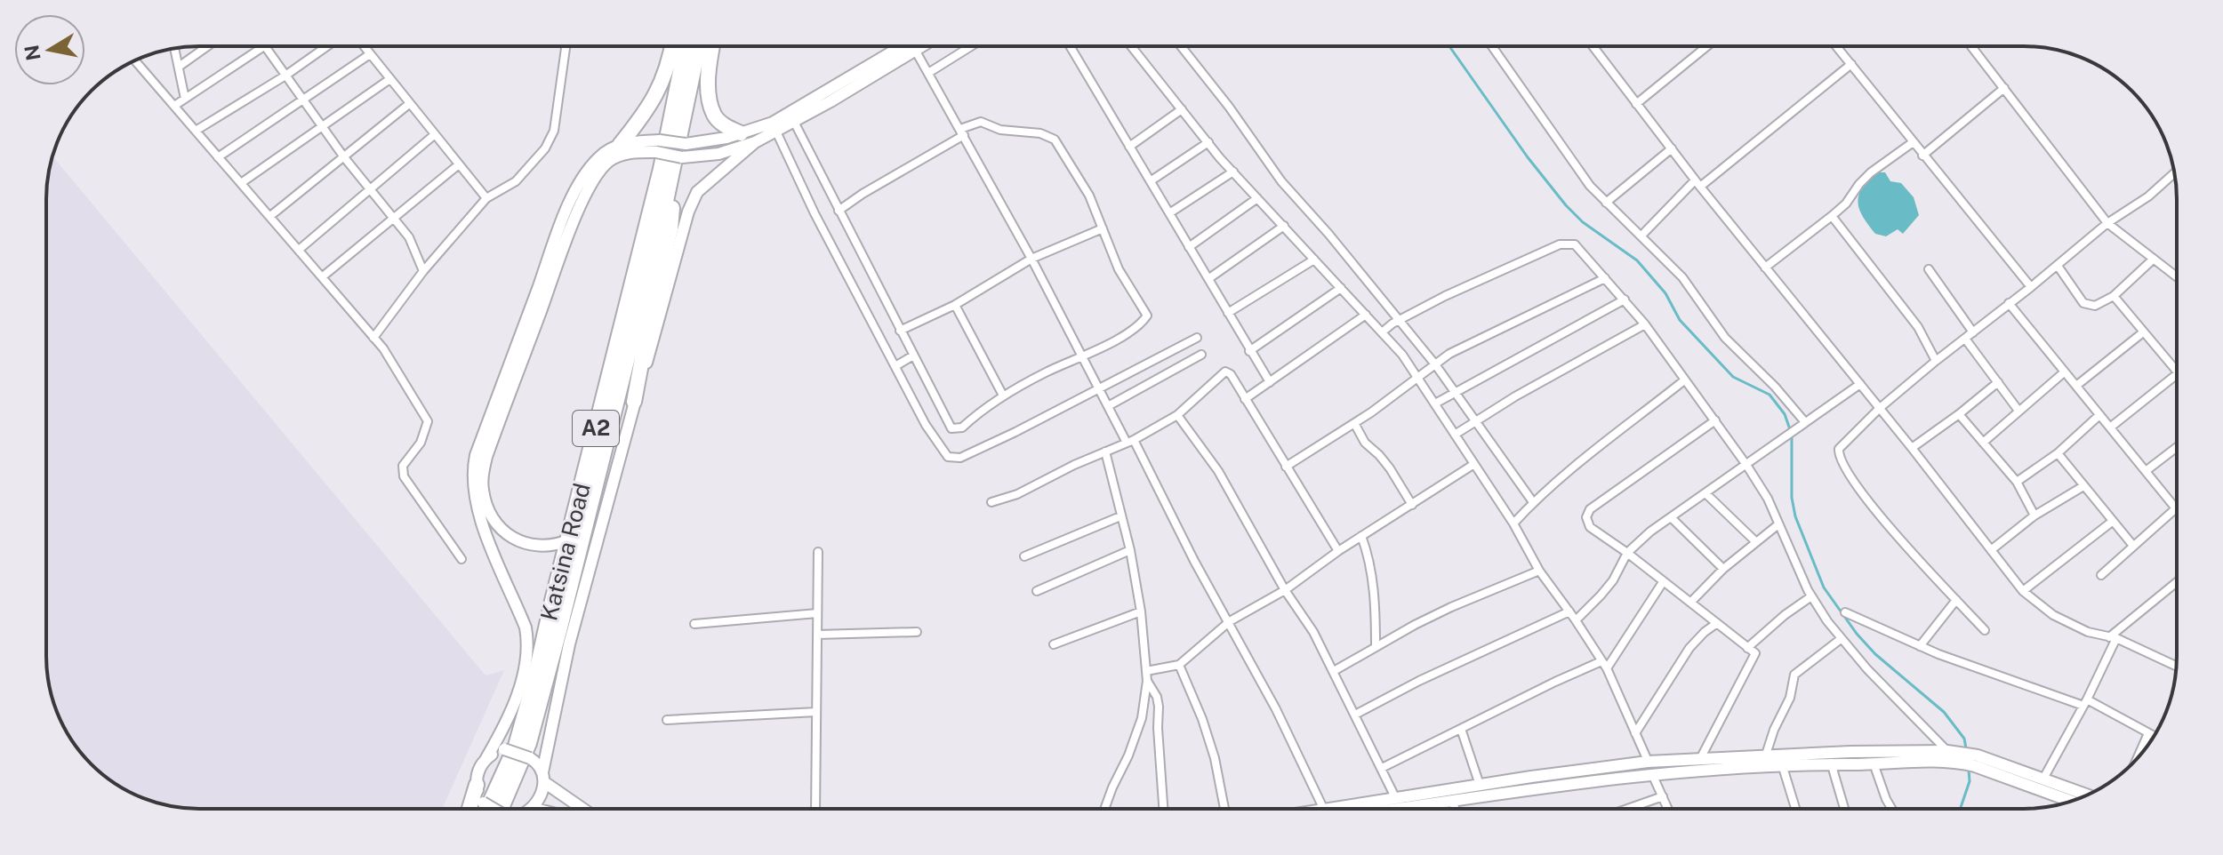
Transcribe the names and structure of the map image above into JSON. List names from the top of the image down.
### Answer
{
  "streets": {
    "highway": ["A2", "Katsina Road"]
  },
  "north": "left"
}
